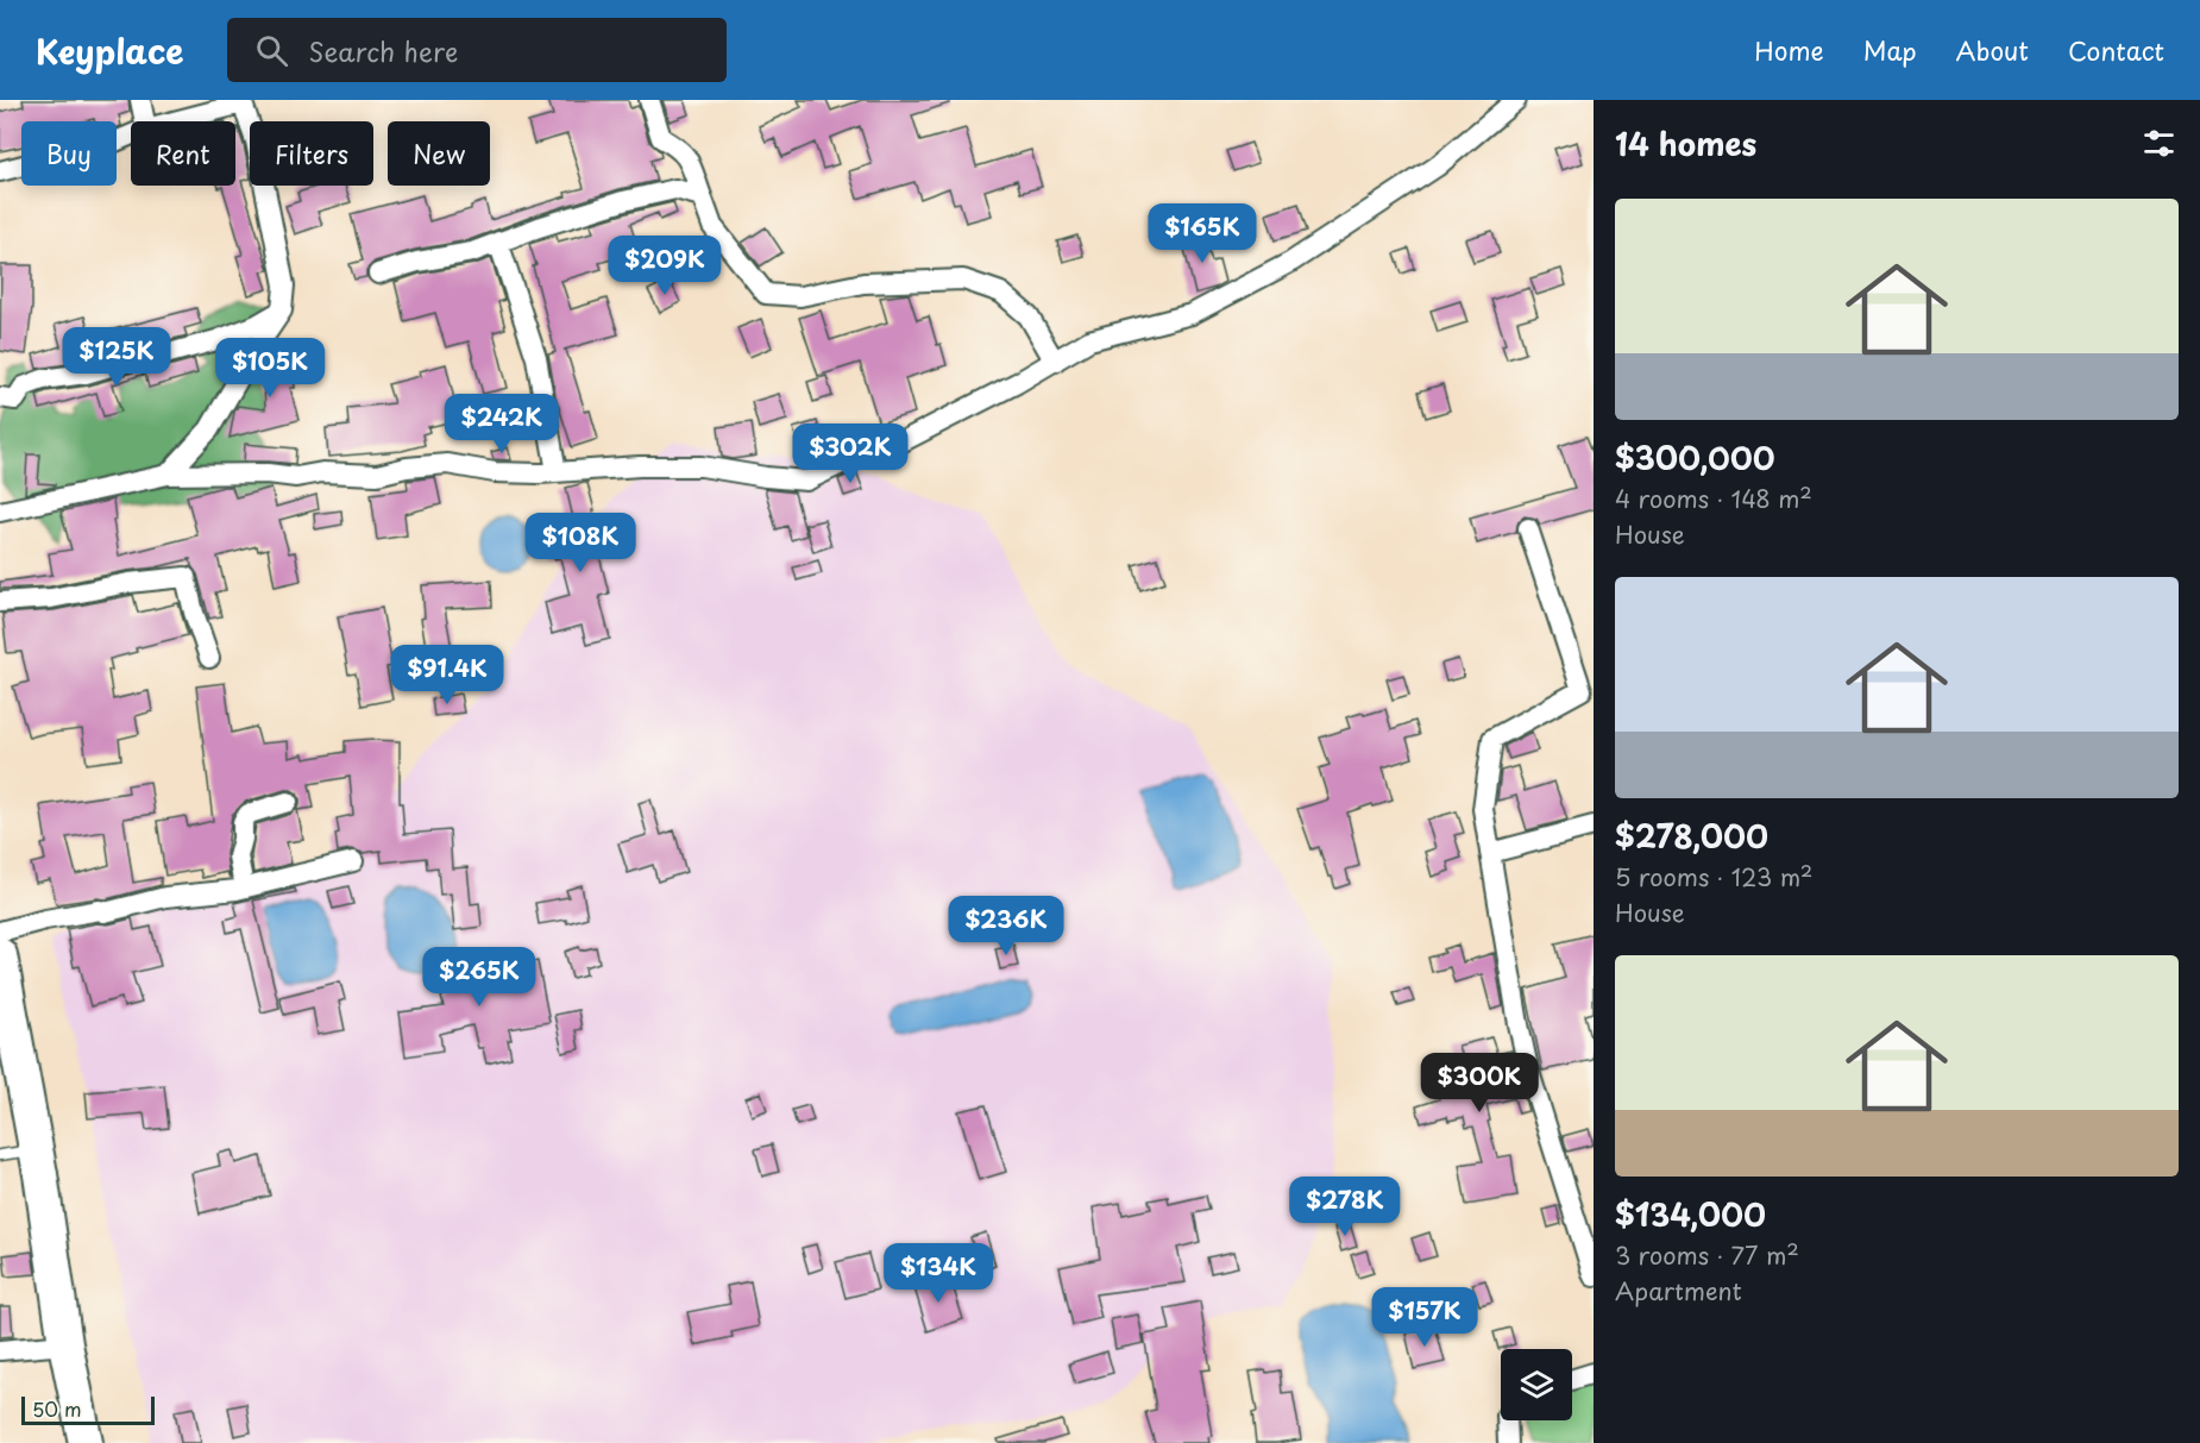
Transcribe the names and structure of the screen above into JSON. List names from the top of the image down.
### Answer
{
  "scale_bar": "50 m",
  "page": {
    "header": "Keyplace",
    "search": "Search here",
    "nav": [
      "Home",
      "Map",
      "About",
      "Contact"
    ],
    "heading": "14 homes",
    "chip": [
      "Buy",
      "Rent",
      "Filters",
      "New"
    ],
    "list": [
      {
        "name": "$300,000",
        "note": "4 rooms · 148 m² · House"
      },
      {
        "name": "$278,000",
        "note": "5 rooms · 123 m² · House"
      },
      {
        "name": "$134,000",
        "note": "3 rooms · 77 m² · Apartment"
      }
    ],
    "price": [
      "$165K",
      "$209K",
      "$125K",
      "$105K",
      "$242K",
      "$302K",
      "$108K",
      "$91.4K",
      "$236K",
      "$265K",
      "$300K",
      "$278K",
      "$134K",
      "$157K"
    ],
    "scale": "50 m"
  }
}
